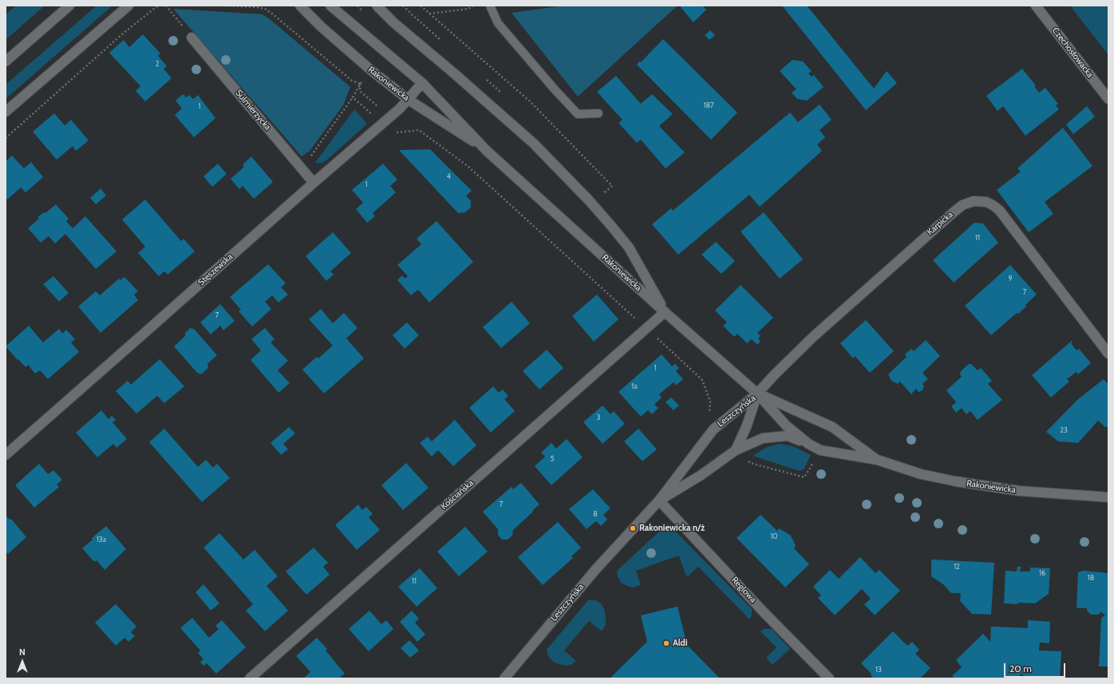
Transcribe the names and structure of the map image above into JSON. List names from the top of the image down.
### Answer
{
  "streets": {
    "street": [
      "Czechosłowacka",
      "Rakoniewicka",
      "Sulmierzycka",
      "Karpicka",
      "Stęszewska",
      "Leszczyńska",
      "Kościańska",
      "Reglowa"
    ]
  },
  "crossings": [
    ["Rakoniewicka", "Karpicka"],
    ["Rakoniewicka", "Stęszewska"],
    ["Rakoniewicka", "Leszczyńska"],
    ["Rakoniewicka", "Kościańska"],
    ["Sulmierzycka", "Stęszewska"],
    ["Karpicka", "Leszczyńska"],
    ["Leszczyńska", "Reglowa"]
  ],
  "places": ["Rakoniewicka n/ż", "Aldi"],
  "house_numbers": [
    "2",
    "187",
    "1",
    "4",
    "1",
    "11",
    "9",
    "7",
    "7",
    "1",
    "1a",
    "3",
    "23",
    "5",
    "7",
    "8",
    "10",
    "13a",
    "12",
    "16",
    "18",
    "11",
    "13"
  ],
  "scale_bar": "20 m",
  "north": "top"
}
